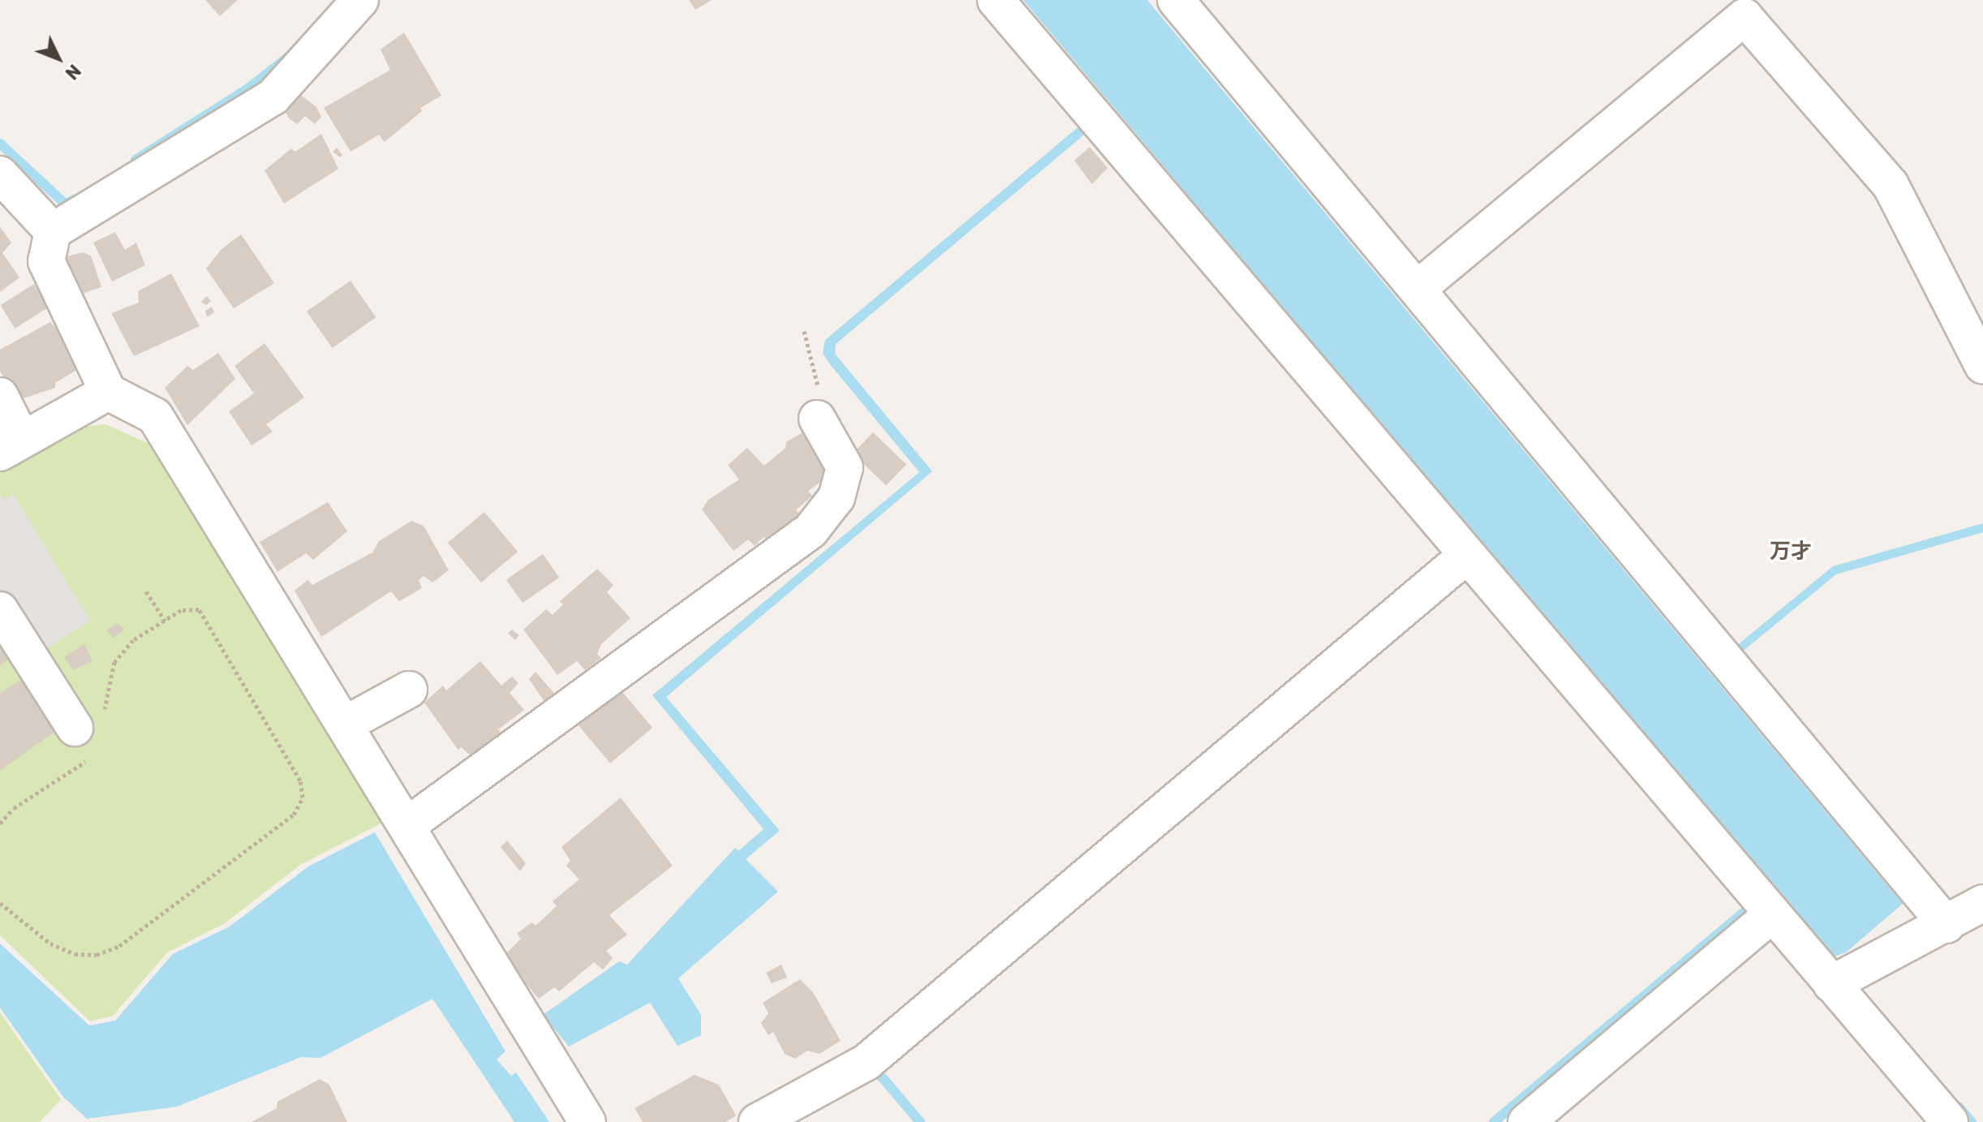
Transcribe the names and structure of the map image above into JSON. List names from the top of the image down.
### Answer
{
  "districts": ["万才"],
  "north": "bottom right"
}
